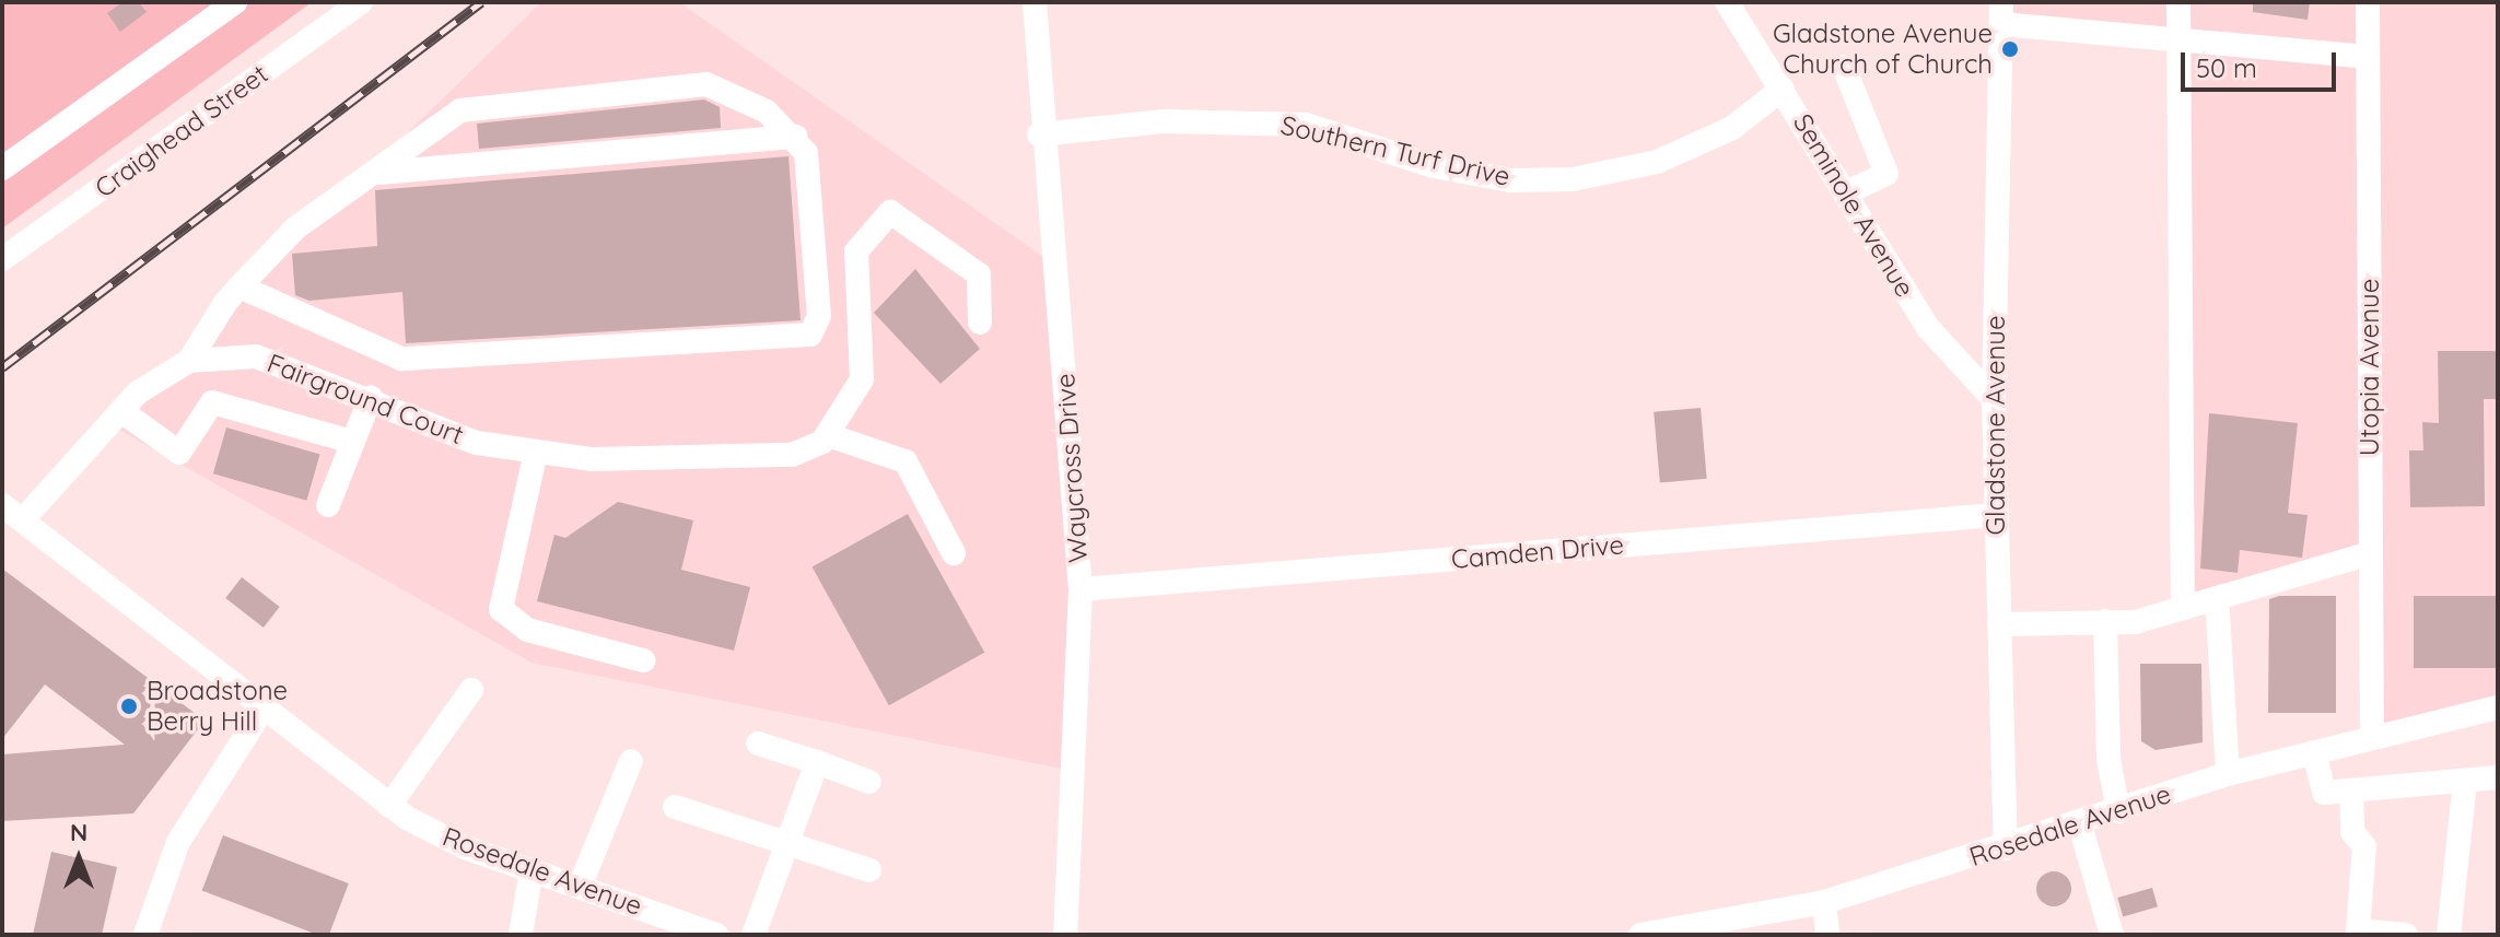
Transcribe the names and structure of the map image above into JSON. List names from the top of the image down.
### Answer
{
  "streets": {
    "street": [
      "Craighead Street",
      "Southern Turf Drive",
      "Seminole Avenue",
      "Utopia Avenue",
      "Fairground Court",
      "Gladstone Avenue",
      "Waycross Drive",
      "Camden Drive",
      "Rosedale Avenue"
    ]
  },
  "crossings": [
    ["Southern Turf Drive", "Seminole Avenue"],
    ["Southern Turf Drive", "Waycross Drive"],
    ["Seminole Avenue", "Gladstone Avenue"],
    ["Utopia Avenue", "Rosedale Avenue"],
    ["Gladstone Avenue", "Camden Drive"],
    ["Gladstone Avenue", "Rosedale Avenue"],
    ["Waycross Drive", "Camden Drive"]
  ],
  "places": ["Gladstone Avenue Church of Church", "Broadstone Berry Hill"],
  "scale_bar": "50 m",
  "north": "top"
}
